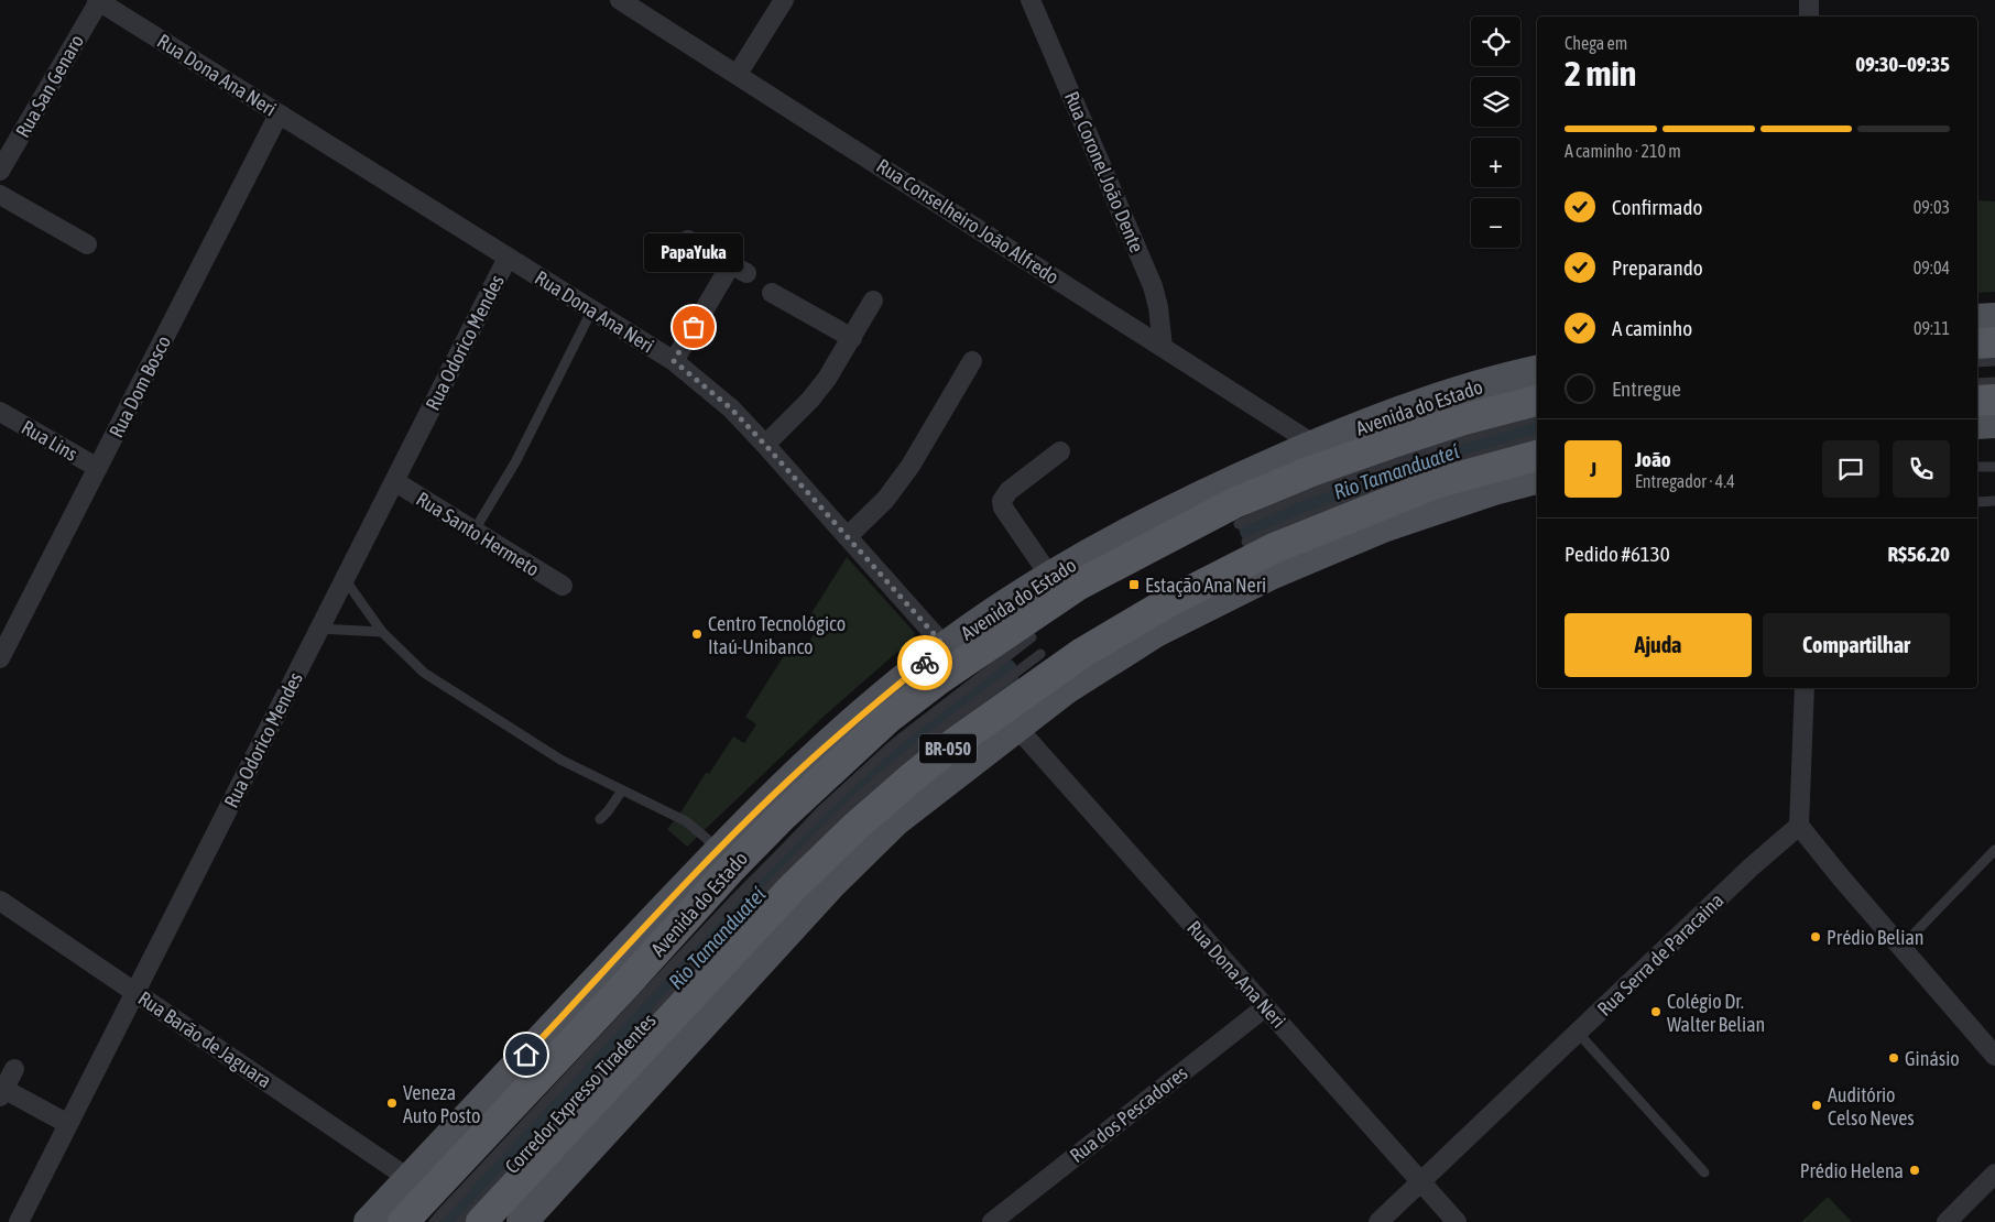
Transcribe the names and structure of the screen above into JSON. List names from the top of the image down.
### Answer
{
  "streets": {
    "highway": ["Avenida do Estado", "BR-050"],
    "street": [
      "Rua Dona Ana Neri",
      "Rua San Genaro",
      "Rua Coronel João Dente",
      "Rua Conselheiro João Alfredo",
      "Rua Odorico Mendes",
      "Rua Dom Bosco",
      "Rua Lins",
      "Rua Santo Hermeto",
      "Rua Serra de Paracaina",
      "Rua Barão de Jaguara",
      "Rua dos Pescadores"
    ],
    "lane": ["Corredor Expresso Tiradentes"]
  },
  "crossings": [
    ["Rua Dona Ana Neri", "Rua San Genaro"],
    ["Rua Dona Ana Neri", "Rua Odorico Mendes"],
    ["Rua Dona Ana Neri", "Rua Dom Bosco"],
    ["Rua Dona Ana Neri", "Avenida do Estado"],
    ["Rua Dona Ana Neri", "Rua Serra de Paracaina"],
    ["Rua Dona Ana Neri", "Rua dos Pescadores"],
    ["Rua Coronel João Dente", "Rua Conselheiro João Alfredo"],
    ["Rua Conselheiro João Alfredo", "Avenida do Estado"],
    ["Rua Odorico Mendes", "Rua Santo Hermeto"],
    ["Rua Odorico Mendes", "Rua Barão de Jaguara"],
    ["Rua Dom Bosco", "Rua Lins"],
    ["Avenida do Estado", "Rua Barão de Jaguara"]
  ],
  "water": ["Rio Tamanduateí"],
  "places": {
    "other": [
      "PapaYuka",
      "Centro Tecnológico Itaú-Unibanco",
      "Prédio Belian",
      "Colégio Dr. Walter Belian",
      "Ginásio",
      "Veneza Auto Posto",
      "Auditório Celso Neves",
      "Prédio Helena"
    ],
    "transit": ["Estação Ana Neri"]
  },
  "page": {
    "map_buttons": ["+", "−"],
    "heading": ["2 min", "Chega em", "09:30–09:35"],
    "panel": [
      "João",
      "Entregador · 4.4",
      "Pedido #6130",
      "R$56.20"
    ],
    "bar": "A caminho · 210 m",
    "list": [
      ["Confirmado", "09:03"],
      ["Preparando", "09:04"],
      ["A caminho", "09:11"],
      "Entregue"
    ],
    "bubble": "PapaYuka",
    "round": "J",
    "buttons": ["Ajuda", "Compartilhar"]
  }
}
